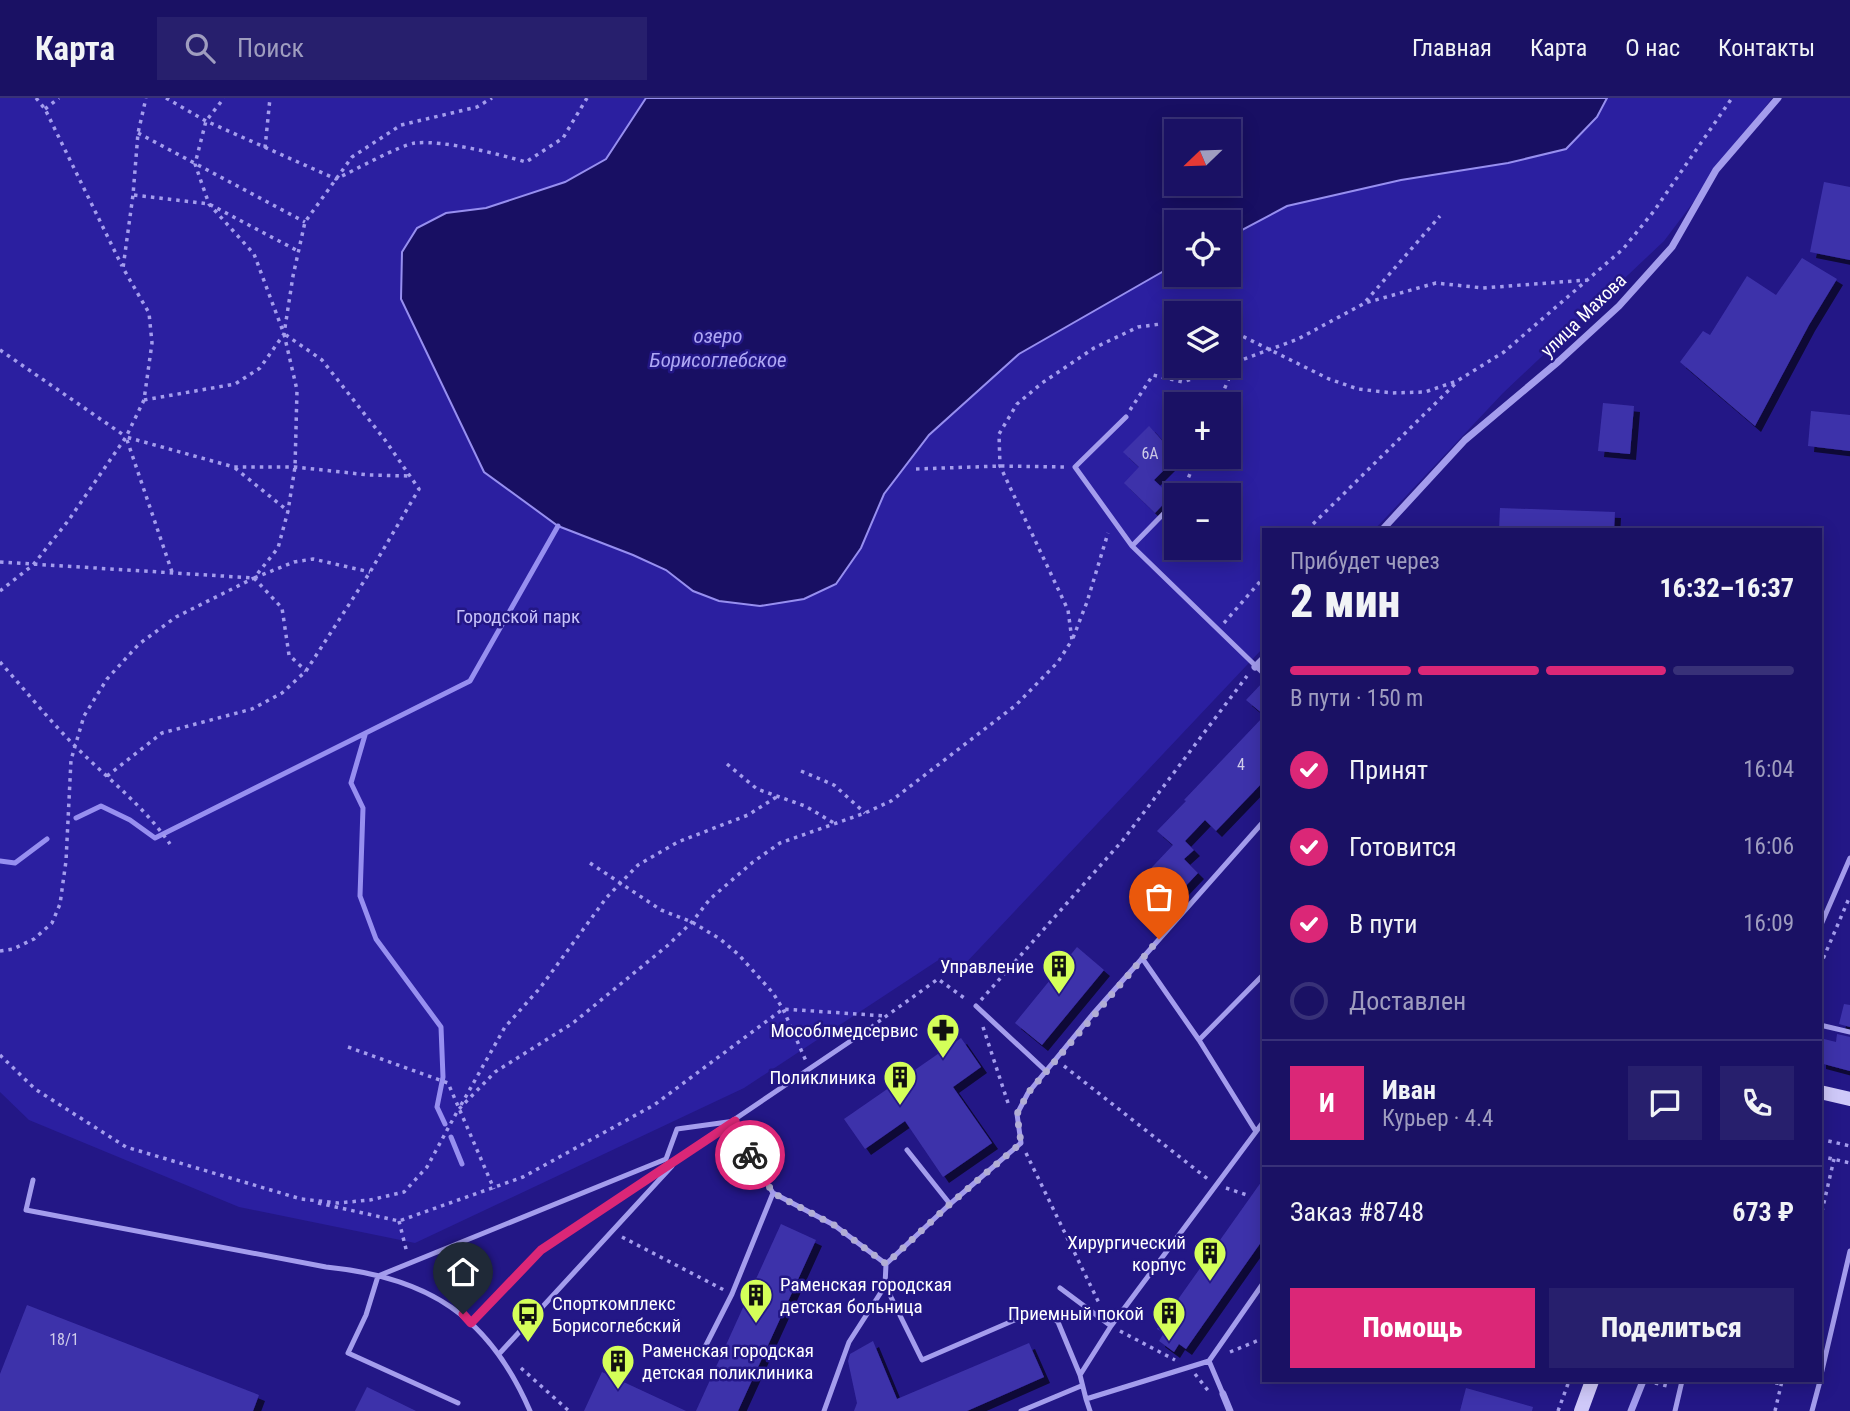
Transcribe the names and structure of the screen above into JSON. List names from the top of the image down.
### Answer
{
  "streets": {
    "street": ["улица Махова"]
  },
  "water": ["озеро Борисоглебское"],
  "parks": ["Городской парк"],
  "places": {
    "building": [
      "Управление",
      "Поликлиника",
      "Хирургический корпус",
      "Раменская городская детская больница",
      "Приемный покой",
      "Раменская городская детская поликлиника"
    ],
    "pharmacy": ["Мособлмедсервис"],
    "bus stop": ["Спорткомплекс Борисоглебский"]
  },
  "house_numbers": ["6А", "4", "18/1"],
  "north": "bottom left",
  "page": {
    "header": "Карта",
    "search": "Поиск",
    "nav": [
      "Главная",
      "Карта",
      "О нас",
      "Контакты"
    ],
    "map_buttons": ["+", "−"],
    "heading": ["2 мин", "Прибудет через", "16:32–16:37"],
    "panel": [
      "Иван",
      "Курьер · 4.4",
      "Заказ #8748",
      "673 ₽"
    ],
    "bar": "В пути · 150 m",
    "list": [
      ["Принят", "16:04"],
      ["Готовится", "16:06"],
      ["В пути", "16:09"],
      "Доставлен"
    ],
    "round": "И",
    "buttons": ["Помощь", "Поделиться"]
  }
}
